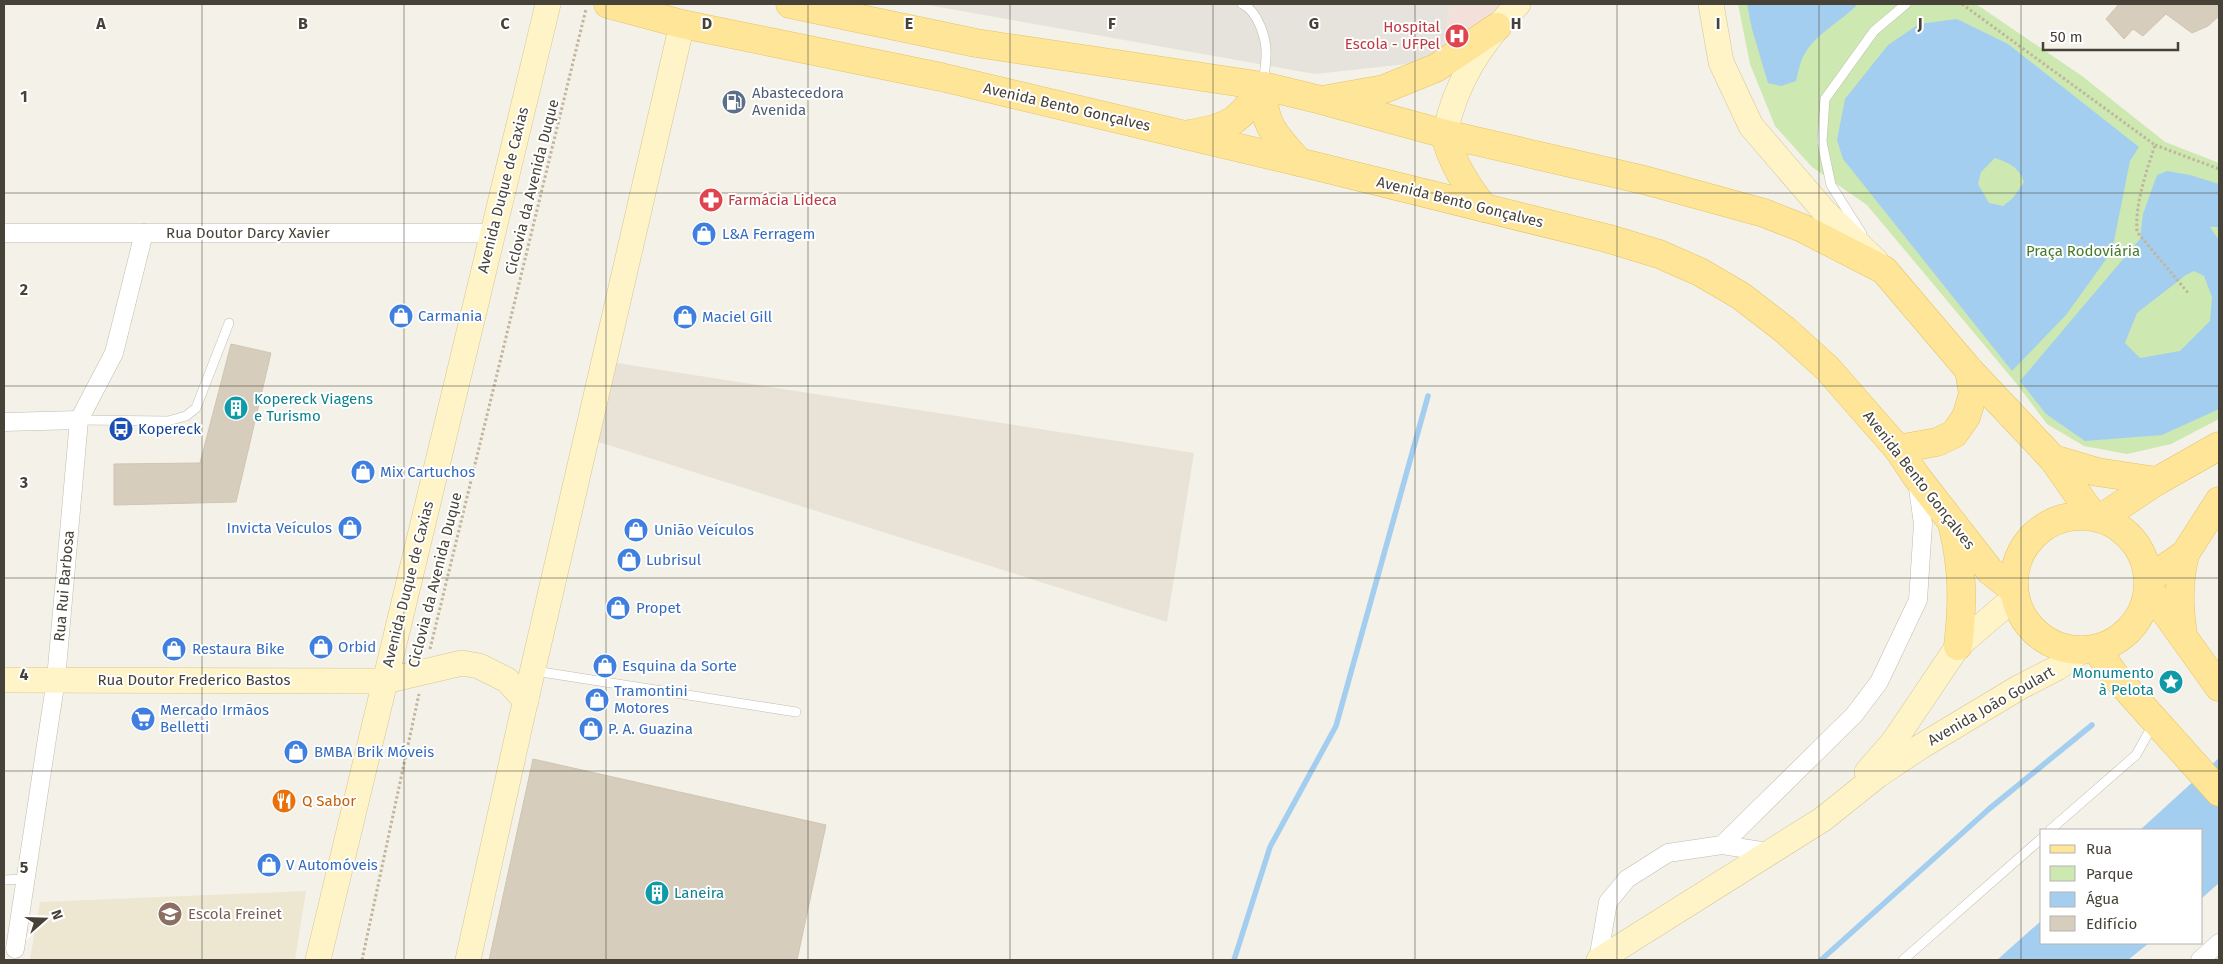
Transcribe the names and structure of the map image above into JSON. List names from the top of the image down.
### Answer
{
  "streets": {
    "main road": [
      "Avenida Bento Gonçalves",
      "Avenida Duque de Caxias",
      "Rua Doutor Frederico Bastos",
      "Avenida João Goulart"
    ],
    "street": ["Rua Doutor Darcy Xavier", "Rua Rui Barbosa"],
    "path": ["Ciclovia da Avenida Duque"]
  },
  "crossings": [
    ["Avenida Bento Gonçalves", "Avenida João Goulart"],
    ["Ciclovia da Avenida Duque", "Rua Doutor Frederico Bastos"],
    ["Avenida Duque de Caxias", "Rua Doutor Darcy Xavier"],
    ["Avenida Duque de Caxias", "Rua Doutor Frederico Bastos"],
    ["Rua Doutor Darcy Xavier", "Rua Rui Barbosa"],
    ["Rua Rui Barbosa", "Rua Doutor Frederico Bastos"]
  ],
  "parks": ["Praça Rodoviária"],
  "places": {
    "hospital": ["Hospital Escola - UFPel"],
    "fuel station": ["Abastecedora Avenida"],
    "pharmacy": ["Farmácia Lideca"],
    "shop": [
      "L&A Ferragem",
      "Carmania",
      "Maciel Gill",
      "Mix Cartuchos",
      "Invicta Veículos",
      "União Veículos",
      "Lubrisul",
      "Propet",
      "Orbid",
      "Restaura Bike",
      "Esquina da Sorte",
      "Tramontini Motores",
      "P. A. Guazina",
      "BMBA Brik Móveis",
      "V Automóveis"
    ],
    "building": ["Kopereck Viagens e Turismo", "Laneira"],
    "bus stop": ["Kopereck"],
    "place": ["Monumento à Pelota"],
    "supermarket": ["Mercado Irmãos Belletti"],
    "restaurant": ["Q Sabor"],
    "school or university": ["Escola Freinet"]
  },
  "legend": [
    "Rua",
    "Parque",
    "Água",
    "Edifício"
  ],
  "scale_bar": "50 m",
  "north": "right",
  "grid": {
    "columns": [
      "A",
      "B",
      "C",
      "D",
      "E",
      "F",
      "G",
      "H",
      "I",
      "J"
    ],
    "rows": [
      "1",
      "2",
      "3",
      "4",
      "5"
    ]
  }
}
